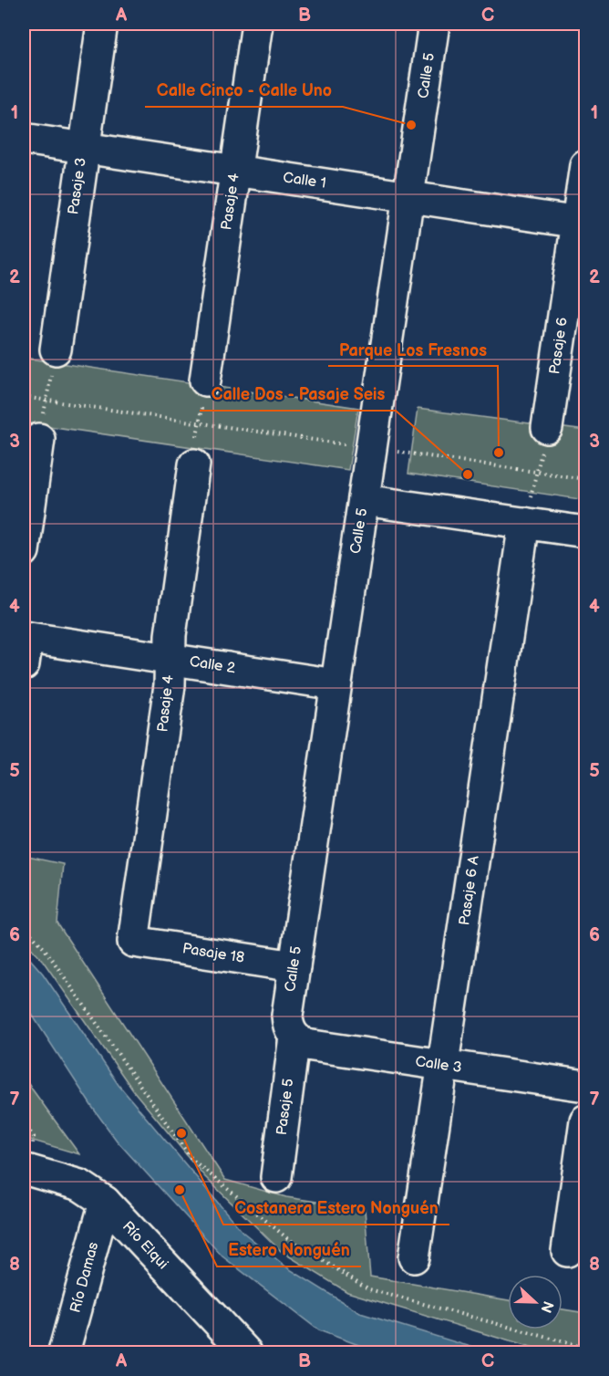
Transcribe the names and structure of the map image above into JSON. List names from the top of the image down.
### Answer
{
  "streets": {
    "street": [
      "Calle 5",
      "Calle 1",
      "Pasaje 3",
      "Pasaje 4",
      "Pasaje 6",
      "Calle 2",
      "Pasaje 6 A",
      "Pasaje 18",
      "Calle 3",
      "Pasaje 5",
      "Río Elqui",
      "Río Damas"
    ]
  },
  "crossings": [
    ["Calle 5", "Calle 1"],
    ["Calle 5", "Calle 2"],
    ["Calle 5", "Pasaje 18"],
    ["Calle 5", "Calle 3"],
    ["Calle 5", "Pasaje 5"],
    ["Calle 1", "Pasaje 3"],
    ["Calle 1", "Pasaje 4"],
    ["Calle 1", "Pasaje 6"],
    ["Pasaje 4", "Calle 2"],
    ["Pasaje 4", "Pasaje 18"],
    ["Pasaje 6 A", "Calle 3"],
    ["Calle 3", "Pasaje 5"],
    ["Río Elqui", "Río Damas"]
  ],
  "places": [
    "Calle Cinco - Calle Uno",
    "Parque Los Fresnos",
    "Calle Dos - Pasaje Seis",
    "Costanera Estero Nonguén",
    "Estero Nonguén"
  ],
  "north": "right",
  "grid": {
    "columns": ["A", "B", "C"],
    "rows": [
      "1",
      "2",
      "3",
      "4",
      "5",
      "6",
      "7",
      "8"
    ]
  }
}
